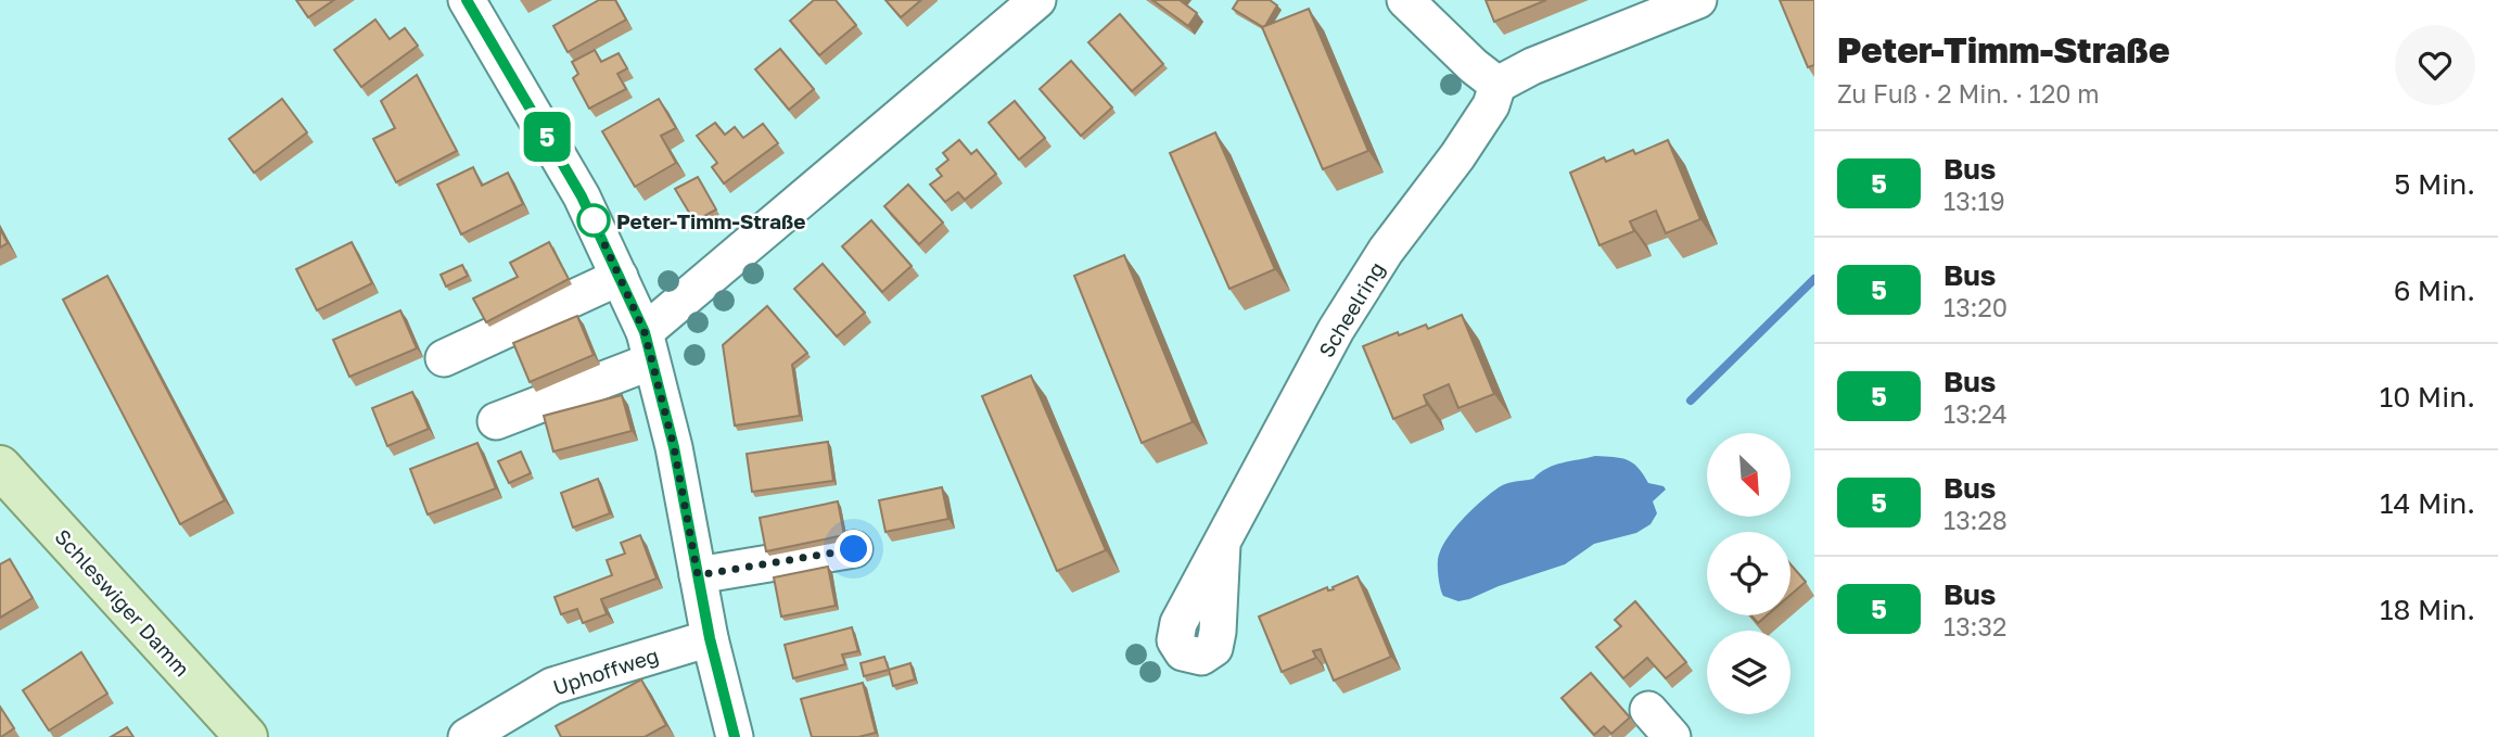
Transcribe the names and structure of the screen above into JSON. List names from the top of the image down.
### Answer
{
  "streets": {
    "main road": ["Schleswiger Damm"],
    "street": ["Scheelring", "Uphoffweg"]
  },
  "places": ["Peter-Timm-Straße"],
  "lines": ["bus line 5"],
  "north": "bottom right",
  "page": {
    "on_map": "5",
    "heading": ["Peter-Timm-Straße", "Zu Fuß · 2 Min. · 120 m"],
    "list": [
      {
        "mark": "5",
        "name": "Bus",
        "note": "13:19",
        "value": "5 Min."
      },
      {
        "mark": "5",
        "name": "Bus",
        "note": "13:20",
        "value": "6 Min."
      },
      {
        "mark": "5",
        "name": "Bus",
        "note": "13:24",
        "value": "10 Min."
      },
      {
        "mark": "5",
        "name": "Bus",
        "note": "13:28",
        "value": "14 Min."
      },
      {
        "mark": "5",
        "name": "Bus",
        "note": "13:32",
        "value": "18 Min."
      }
    ]
  }
}
